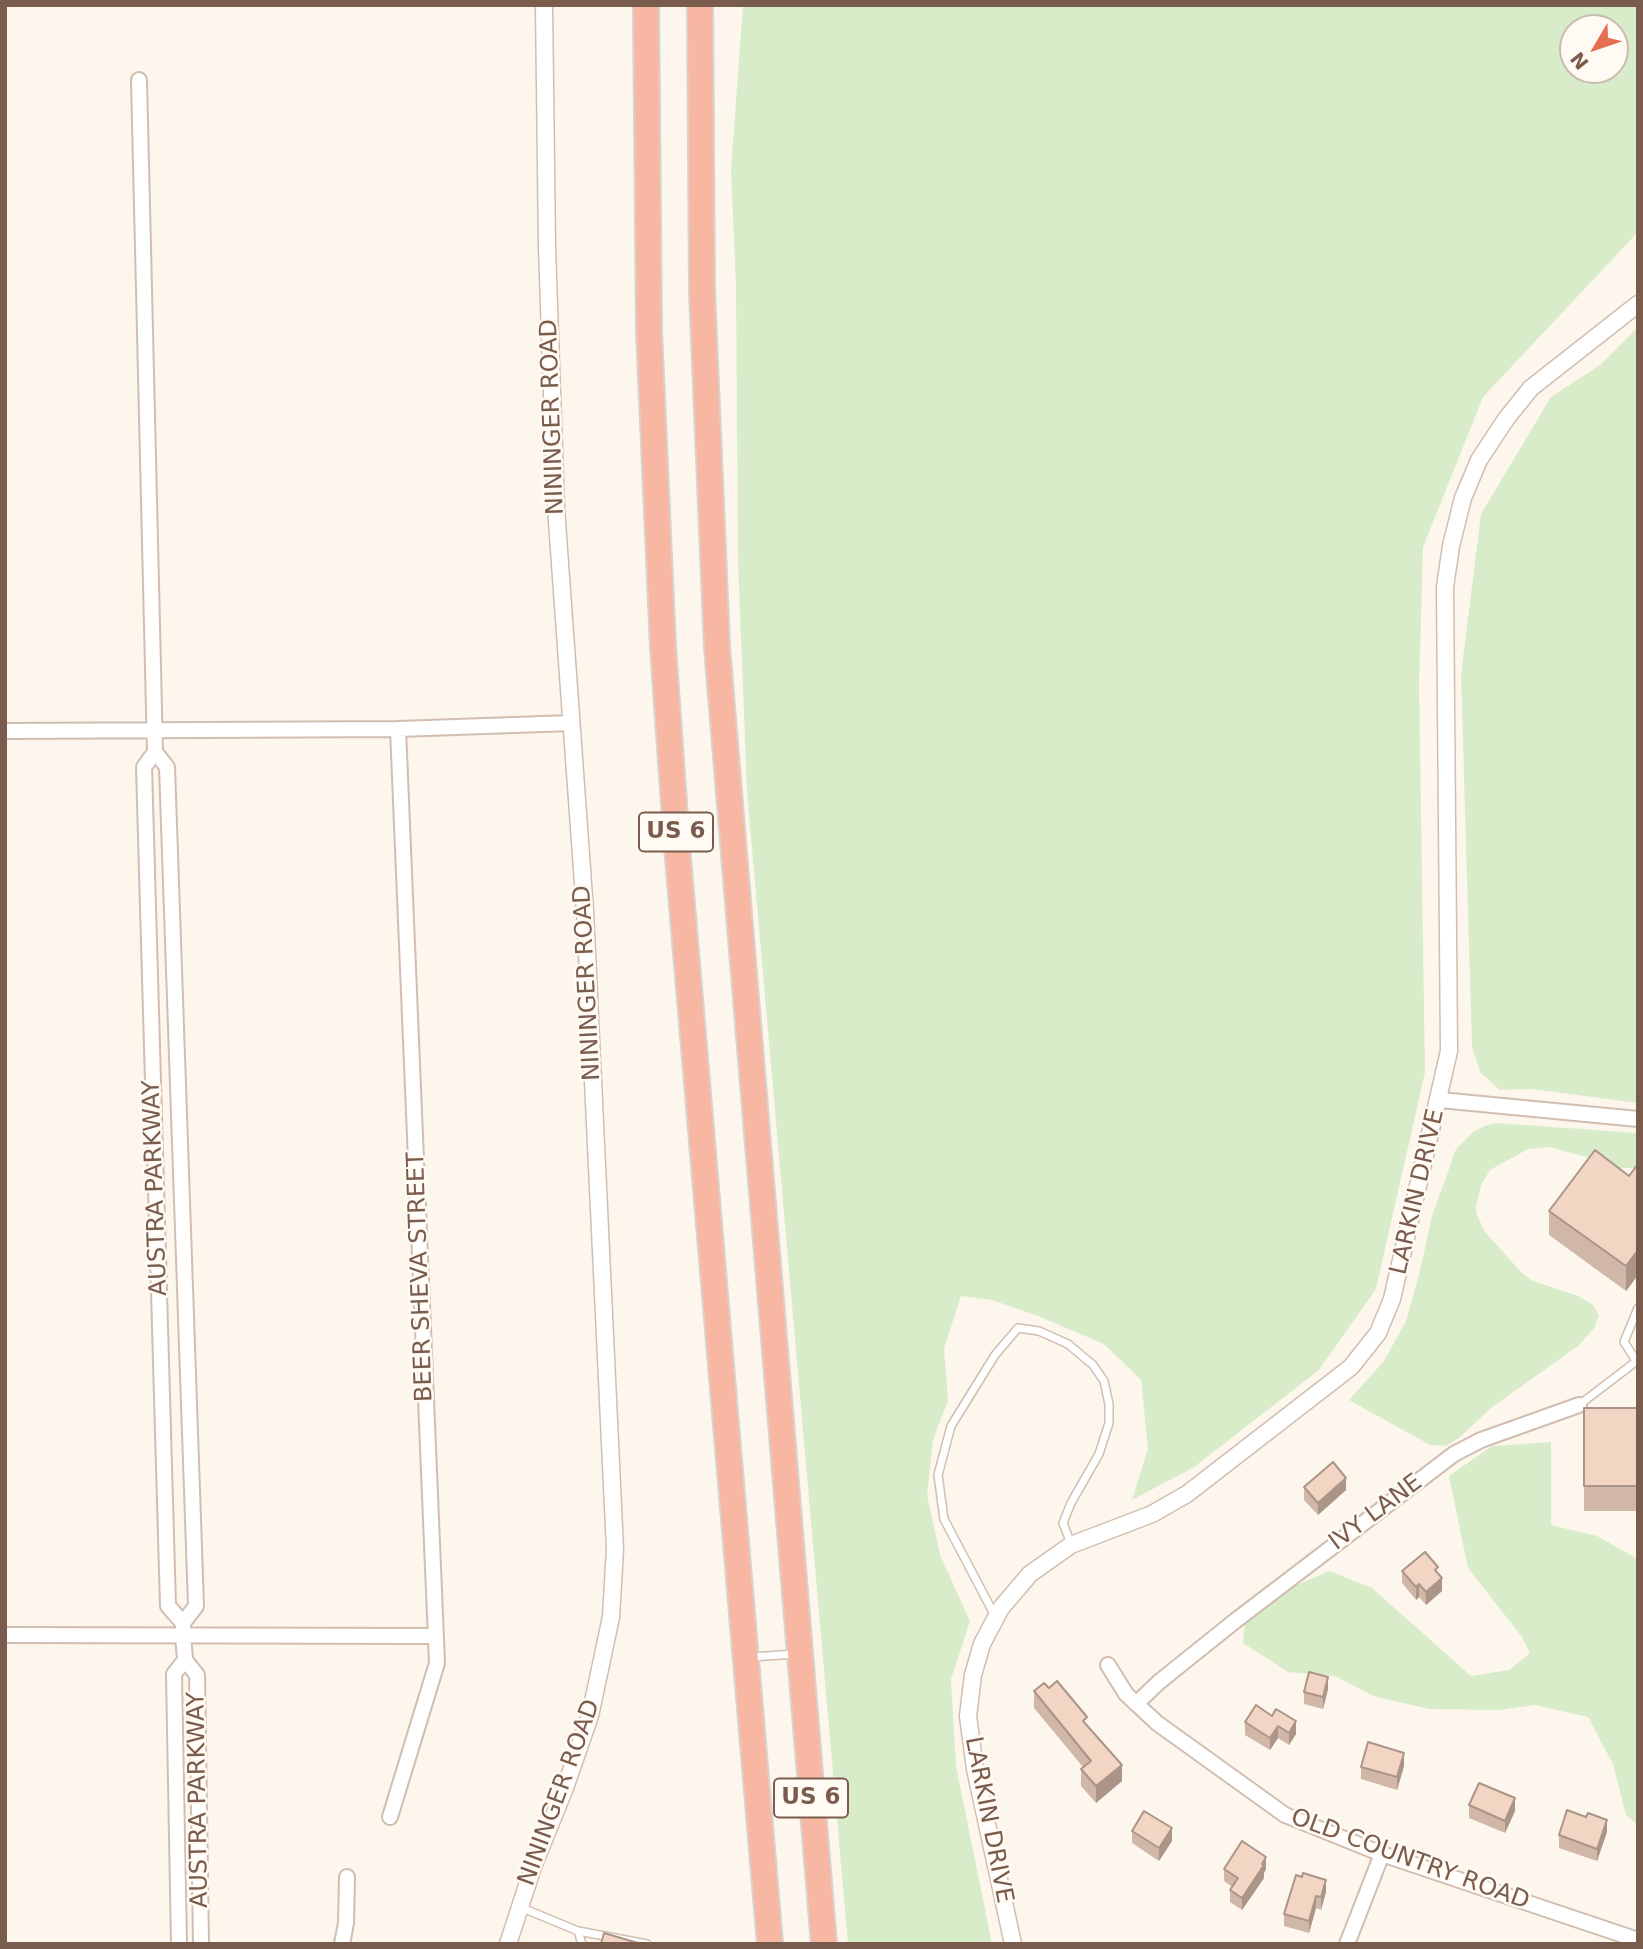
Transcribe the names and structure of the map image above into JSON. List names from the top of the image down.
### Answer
{
  "streets": {
    "highway": ["US 6"],
    "street": [
      "NININGER ROAD",
      "AUSTRA PARKWAY",
      "LARKIN DRIVE",
      "BEER SHEVA STREET",
      "IVY LANE",
      "OLD COUNTRY ROAD"
    ]
  },
  "crossings": [
    ["IVY LANE", "OLD COUNTRY ROAD"]
  ],
  "north": "bottom left"
}
